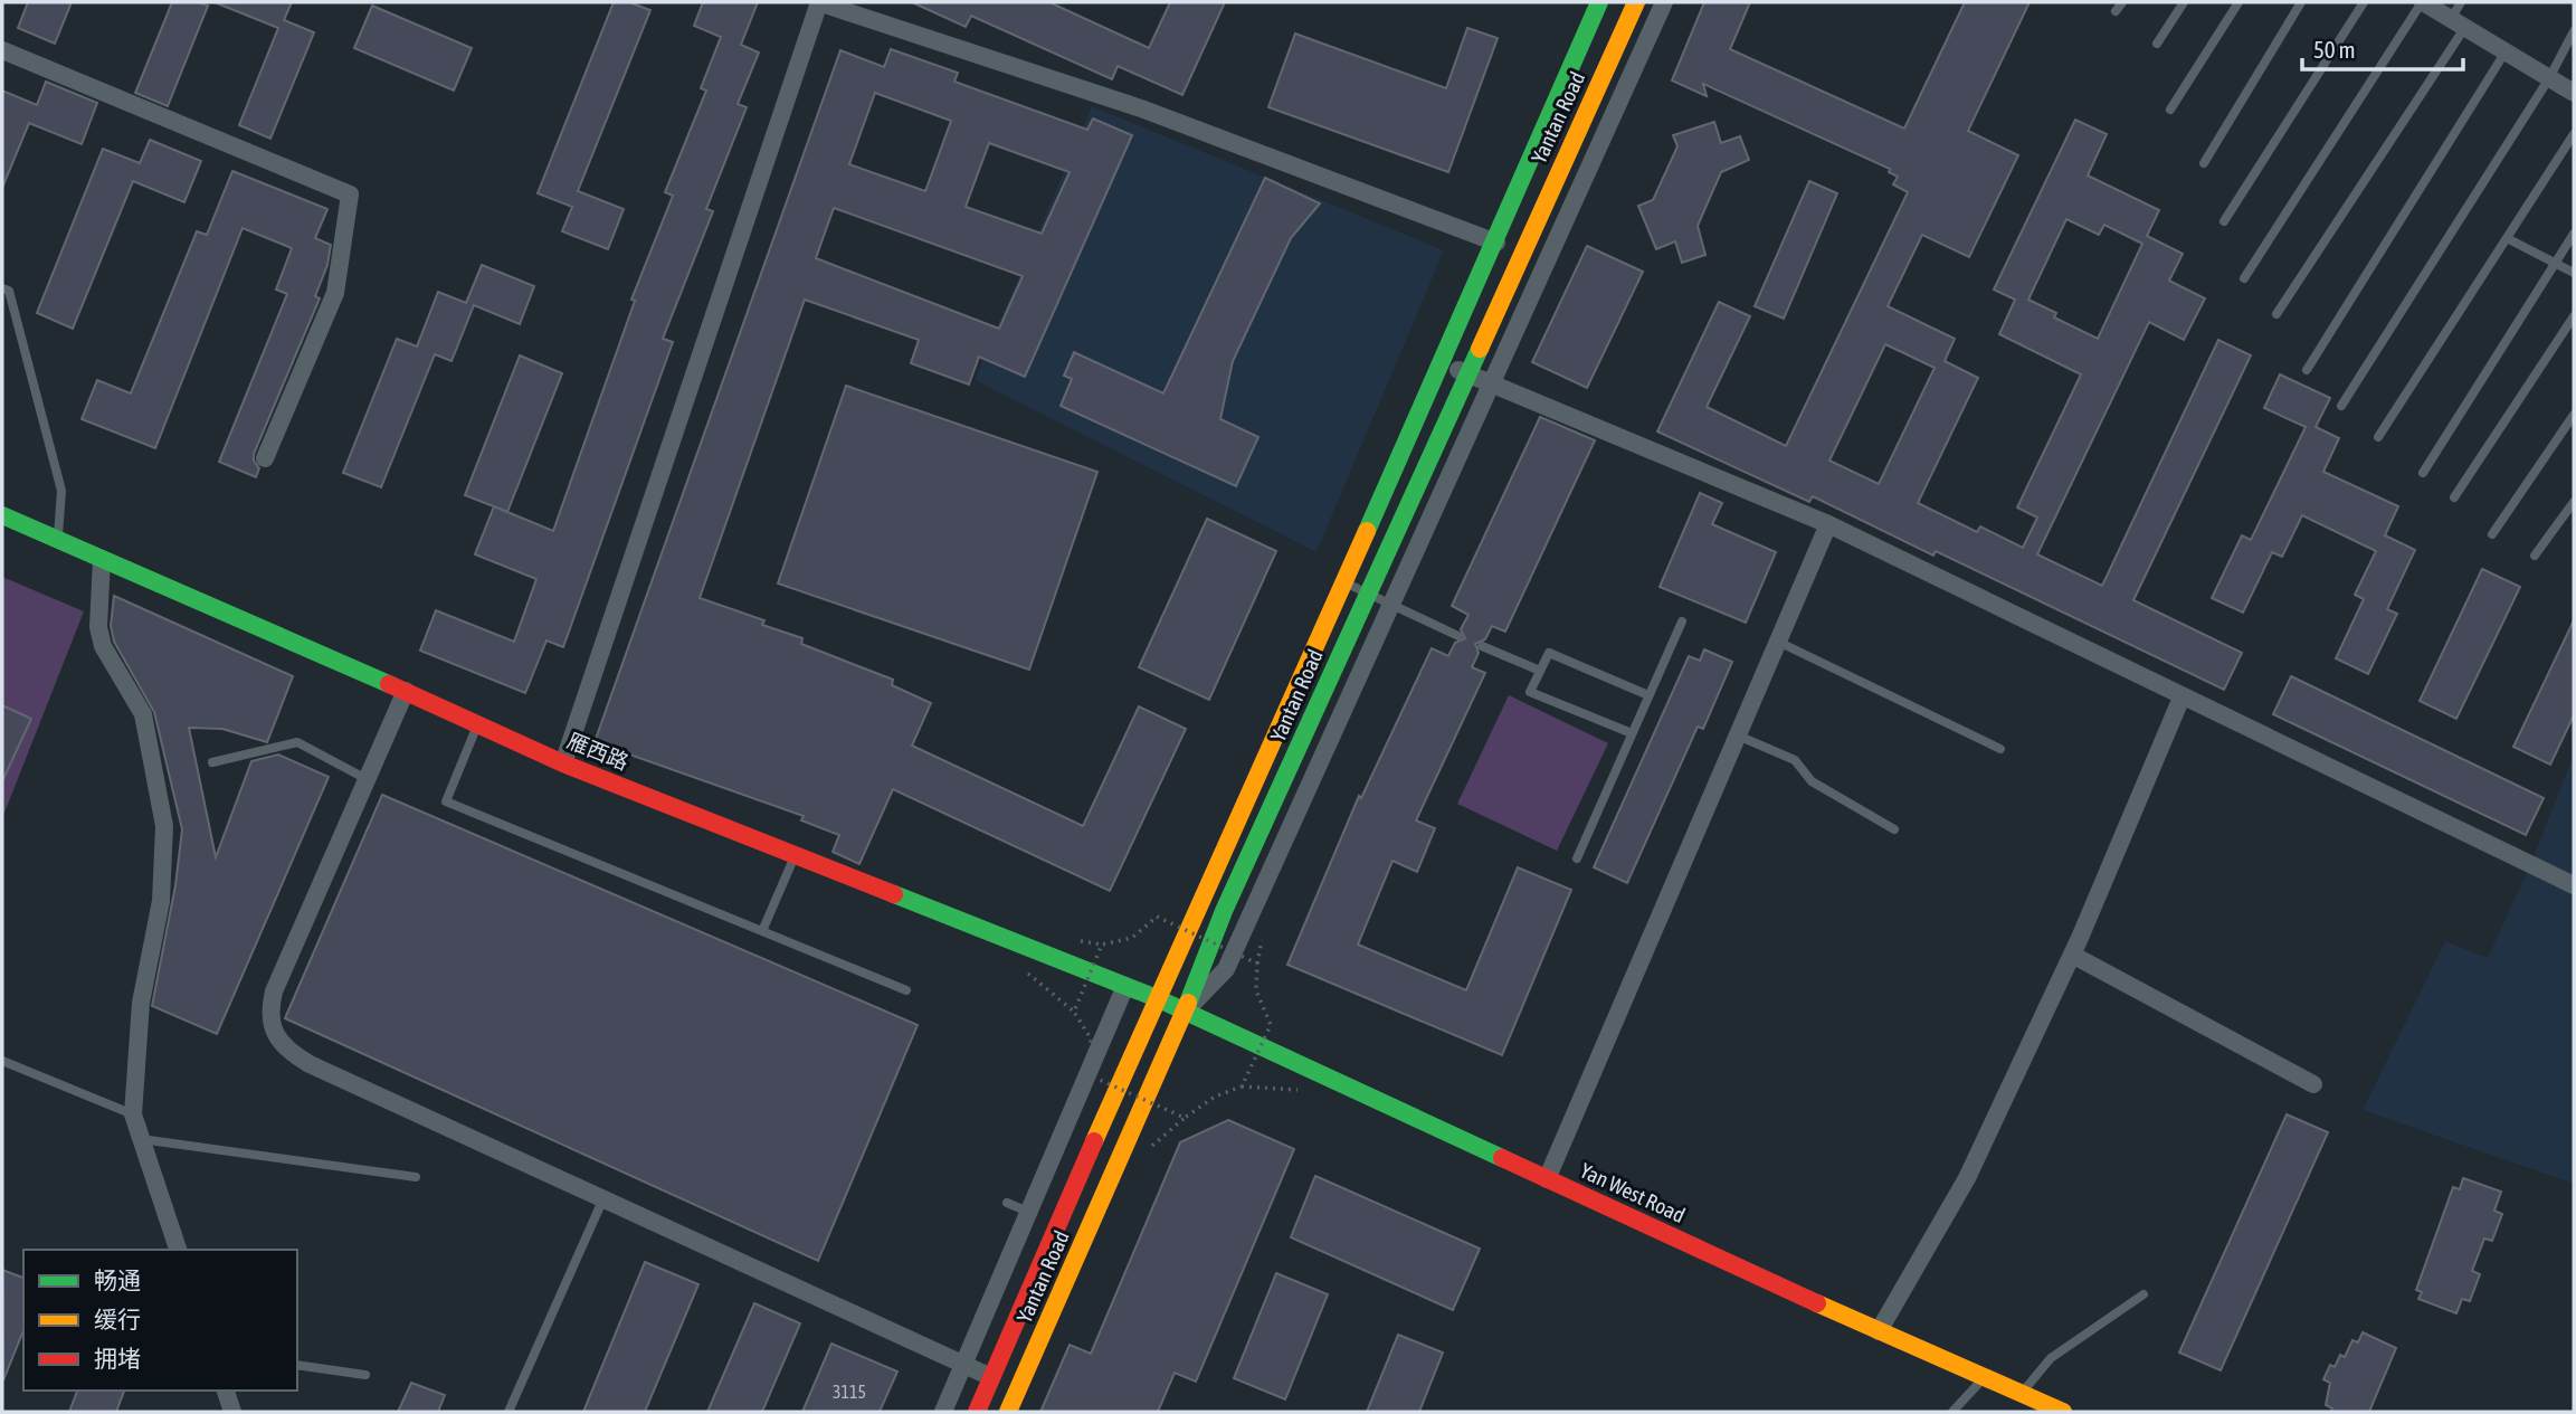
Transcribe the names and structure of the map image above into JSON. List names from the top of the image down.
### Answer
{
  "streets": {
    "main road": ["Yantan Road", "雁西路", "Yan West Road"]
  },
  "crossings": [
    ["Yantan Road", "雁西路"],
    ["Yantan Road", "Yan West Road"],
    ["雁西路", "Yan West Road"]
  ],
  "house_numbers": ["3115"],
  "legend": ["畅通", "缓行", "拥堵"],
  "scale_bar": "50 m"
}
